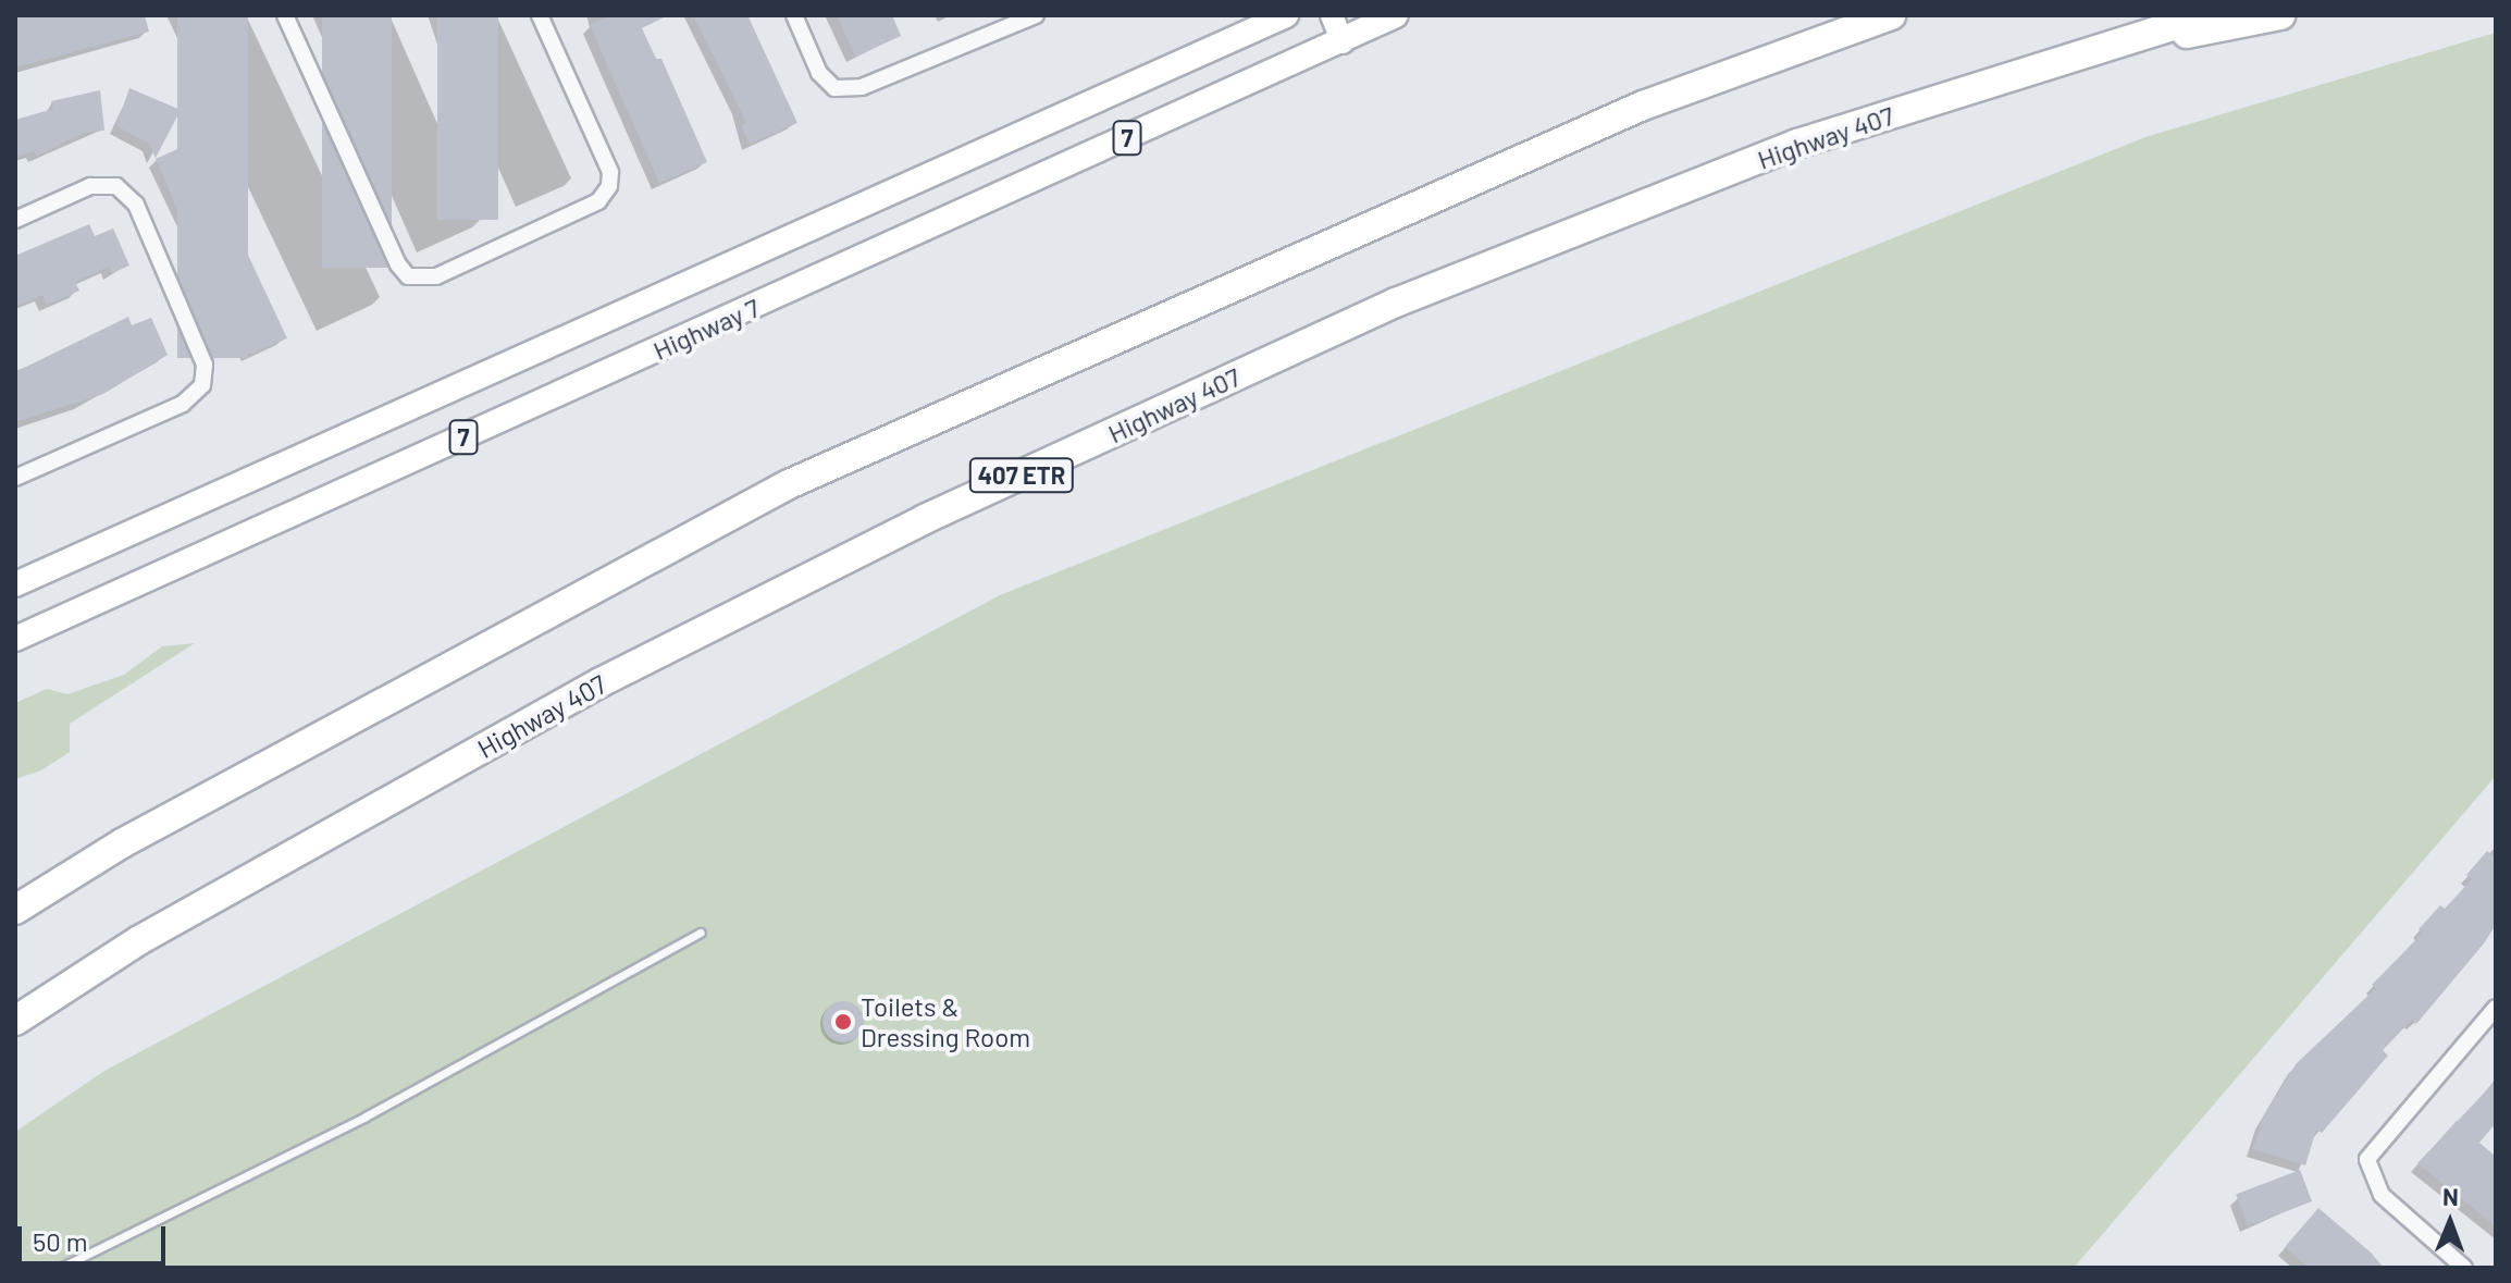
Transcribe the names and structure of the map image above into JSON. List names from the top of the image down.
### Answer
{
  "streets": {
    "highway": ["Highway 407", "407 ETR"],
    "main road": ["7", "Highway 7"]
  },
  "places": ["Toilets & Dressing Room"],
  "scale_bar": "50 m",
  "north": "top"
}
